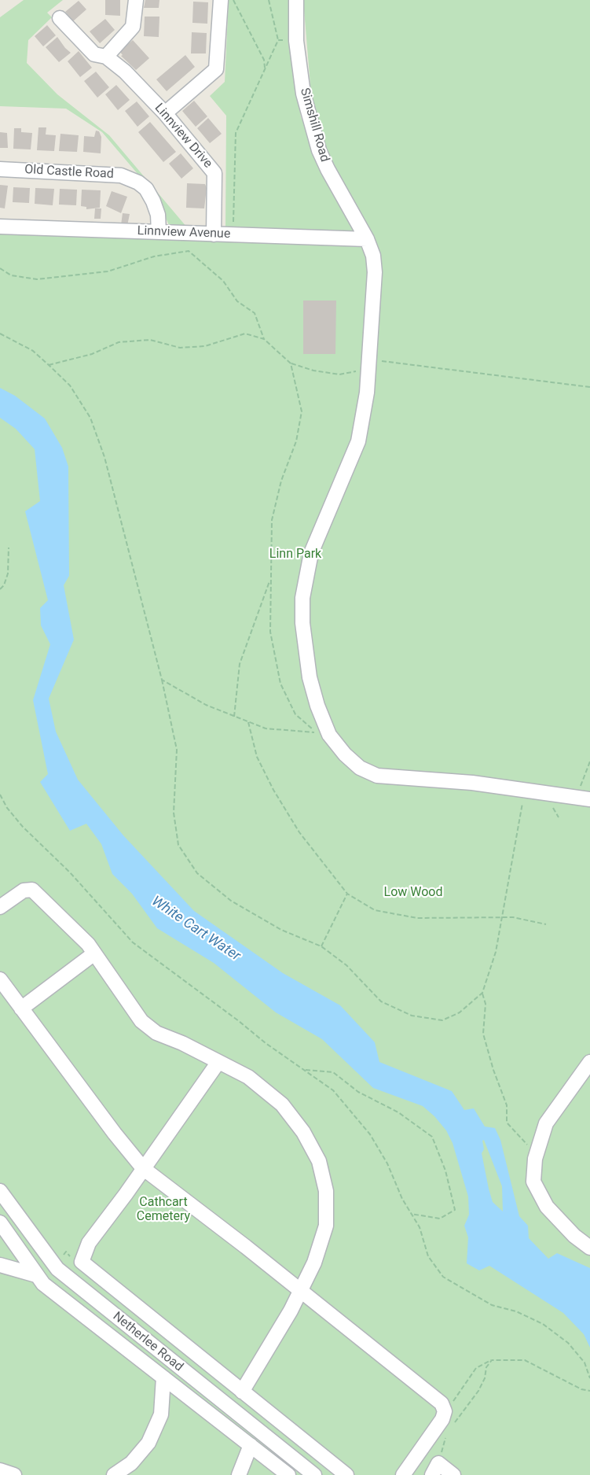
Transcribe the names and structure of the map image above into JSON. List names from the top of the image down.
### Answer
{
  "streets": {
    "street": [
      "Simshill Road",
      "Linnview Drive",
      "Old Castle Road",
      "Linnview Avenue",
      "Netherlee Road"
    ]
  },
  "crossings": [
    ["Simshill Road", "Linnview Avenue"],
    ["Linnview Drive", "Linnview Avenue"],
    ["Old Castle Road", "Linnview Avenue"]
  ],
  "water": ["White Cart Water"],
  "parks": ["Linn Park", "Low Wood", "Cathcart Cemetery"]
}
